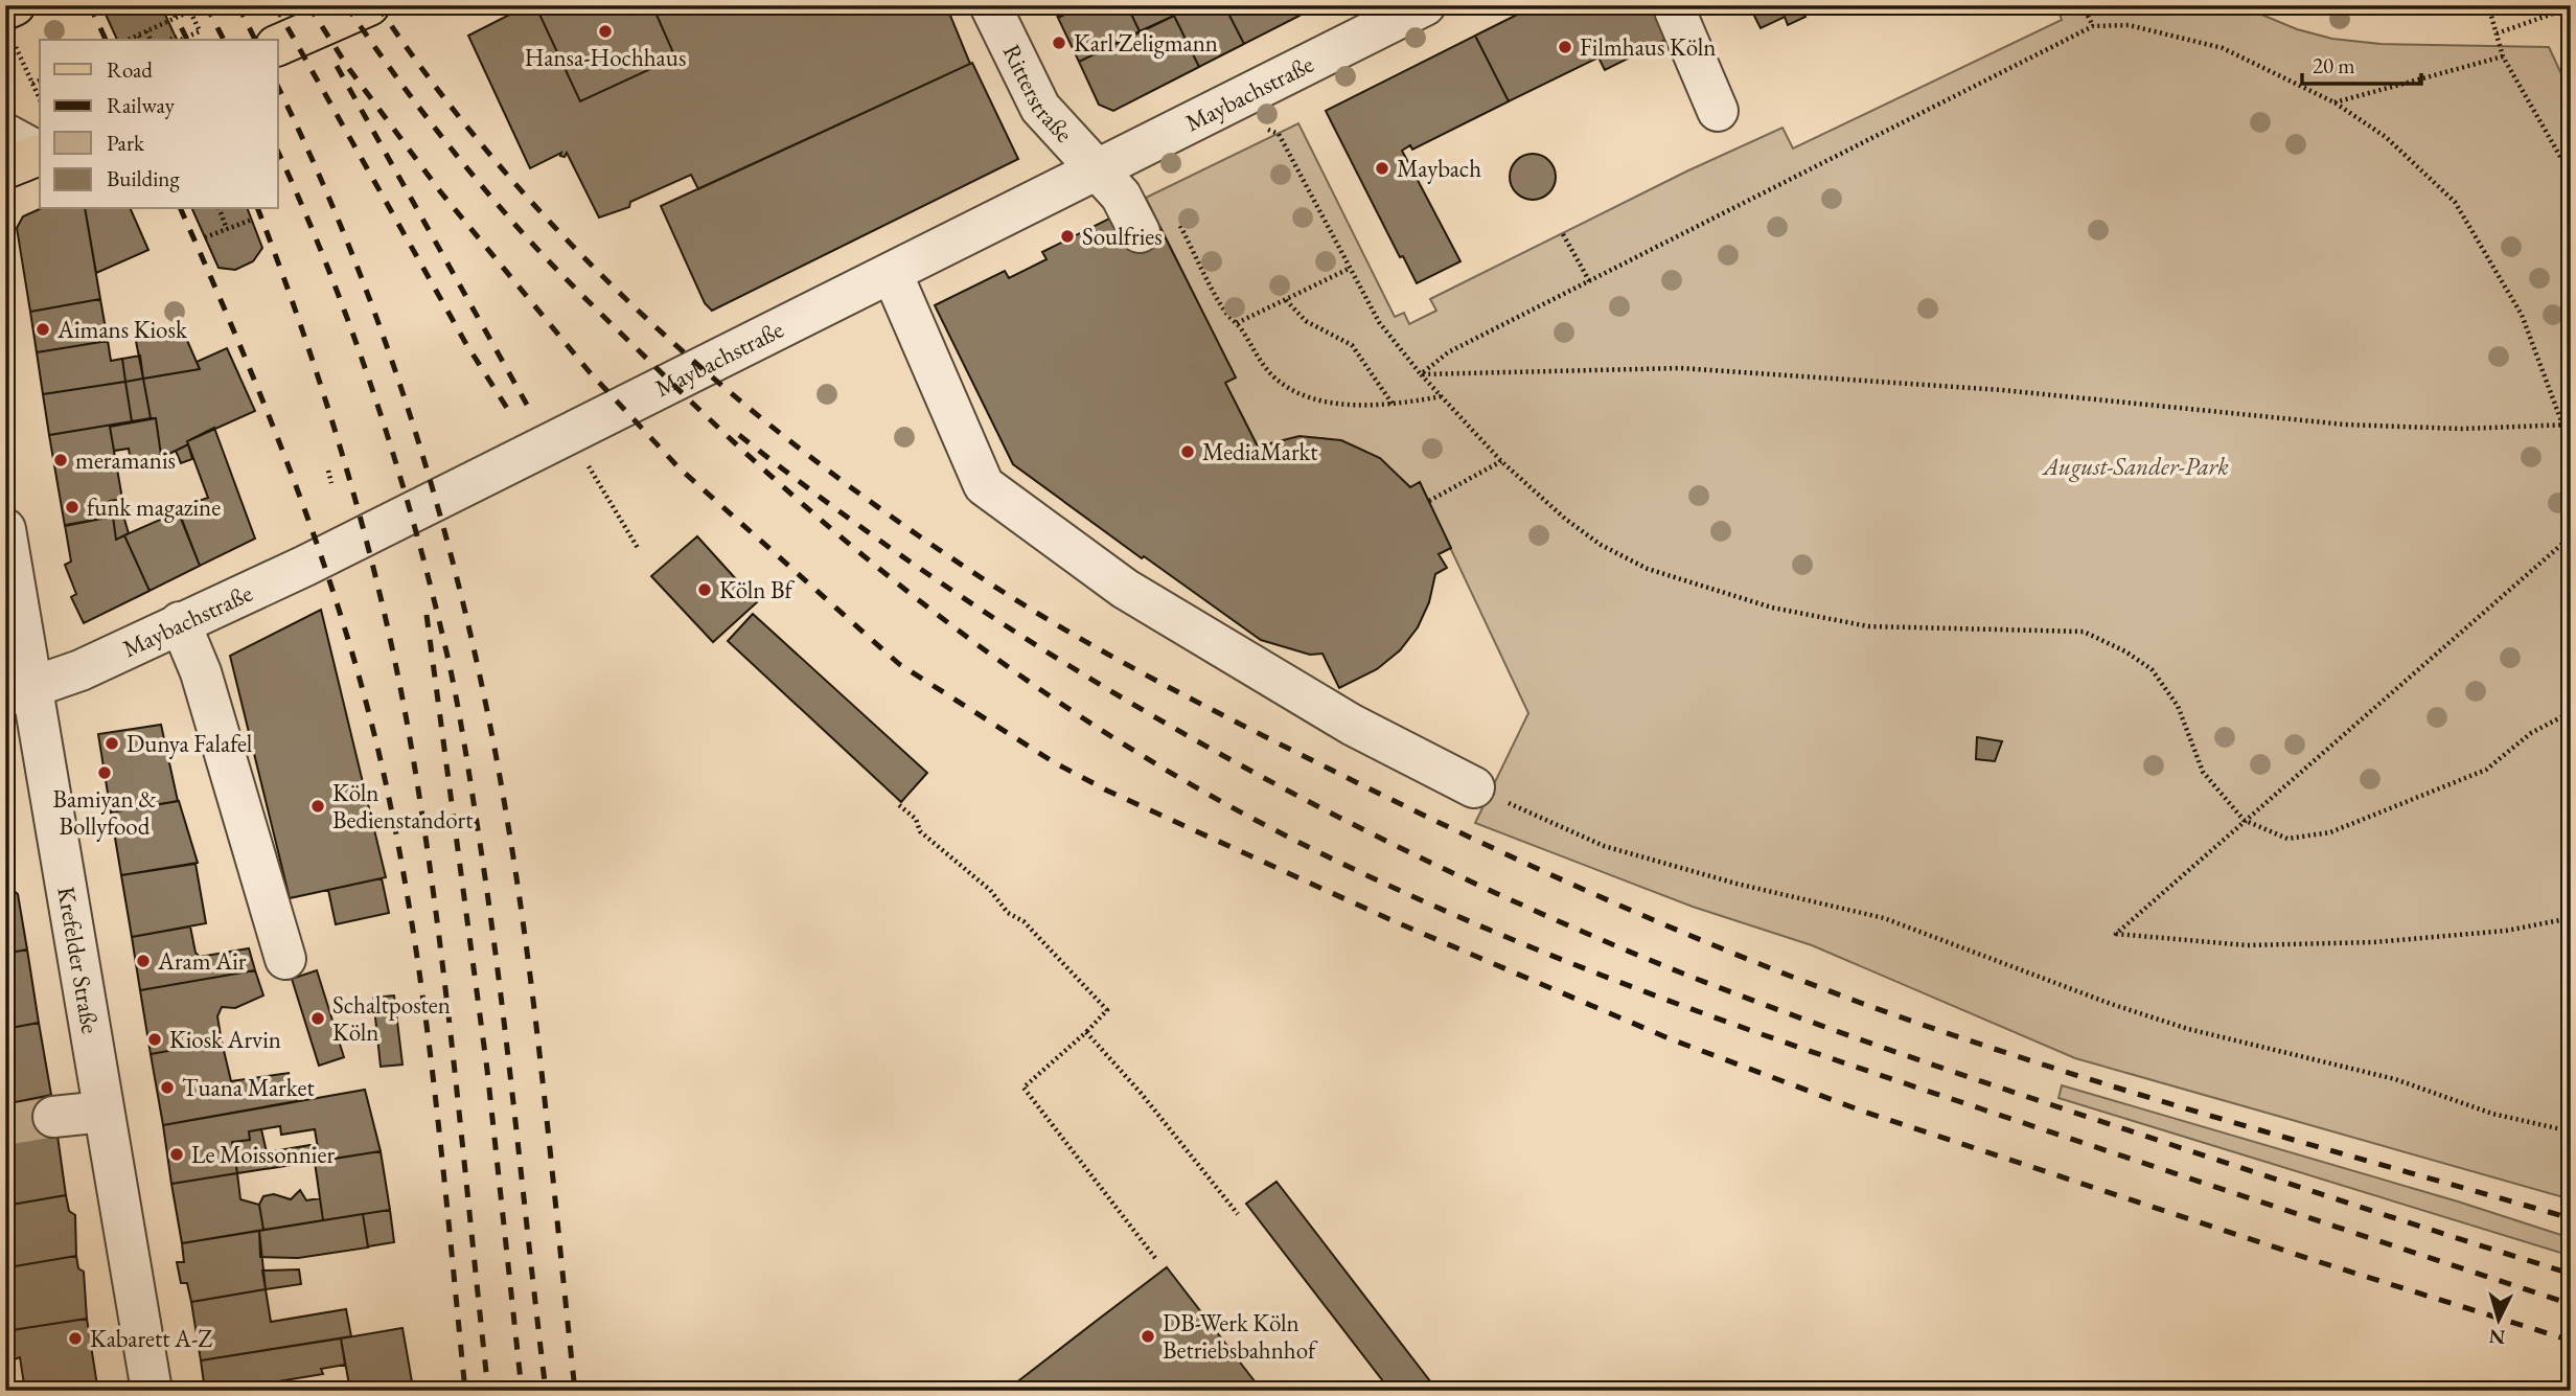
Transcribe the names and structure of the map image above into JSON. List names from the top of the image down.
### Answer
{
  "streets": {
    "street": ["Ritterstraße", "Maybachstraße", "Krefelder Straße"]
  },
  "crossings": [
    ["Ritterstraße", "Maybachstraße"],
    ["Maybachstraße", "Krefelder Straße"]
  ],
  "parks": ["August-Sander-Park"],
  "places": [
    "Hansa-Hochhaus",
    "Karl Zeligmann",
    "Filmhaus Köln",
    "Maybach",
    "Soulfries",
    "Aimans Kiosk",
    "MediaMarkt",
    "meramanis",
    "funk magazine",
    "Köln Bf",
    "Dunya Falafel",
    "Bamiyan & Bollyfood",
    "Köln Bedienstandort",
    "Aram Air",
    "Schaltposten Köln",
    "Kiosk Arvin",
    "Tuana Market",
    "Le Moissonnier",
    "DB-Werk Köln Betriebsbahnhof",
    "Kabarett A-Z"
  ],
  "legend": [
    "Road",
    "Railway",
    "Park",
    "Building"
  ],
  "scale_bar": "20 m",
  "north": "bottom"
}
